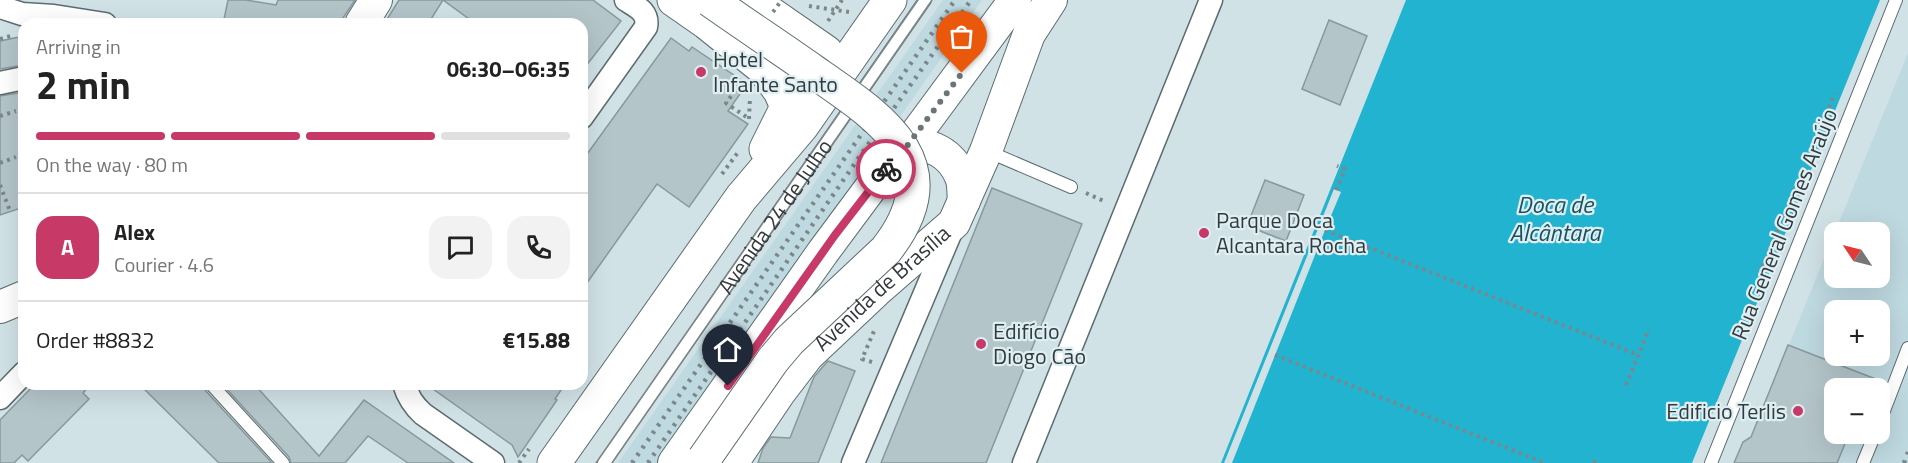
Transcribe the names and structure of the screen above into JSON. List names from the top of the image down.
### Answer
{
  "streets": {
    "main road": ["Avenida 24 de Julho"],
    "street": ["Avenida de Brasília"],
    "lane": ["Rua General Gomes Araújo"]
  },
  "water": ["Doca de Alcântara"],
  "places": [
    "Hotel Infante Santo",
    "Parque Doca Alcantara Rocha",
    "Edifício Diogo Cão",
    "Edificio Terlis"
  ],
  "north": "top left",
  "page": {
    "heading": ["2 min", "Arriving in", "06:30–06:35"],
    "panel": [
      "Alex",
      "Courier · 4.6",
      "Order #8832",
      "€15.88"
    ],
    "bar": "On the way · 80 m",
    "round": "A",
    "map_buttons": ["+", "−"]
  }
}
